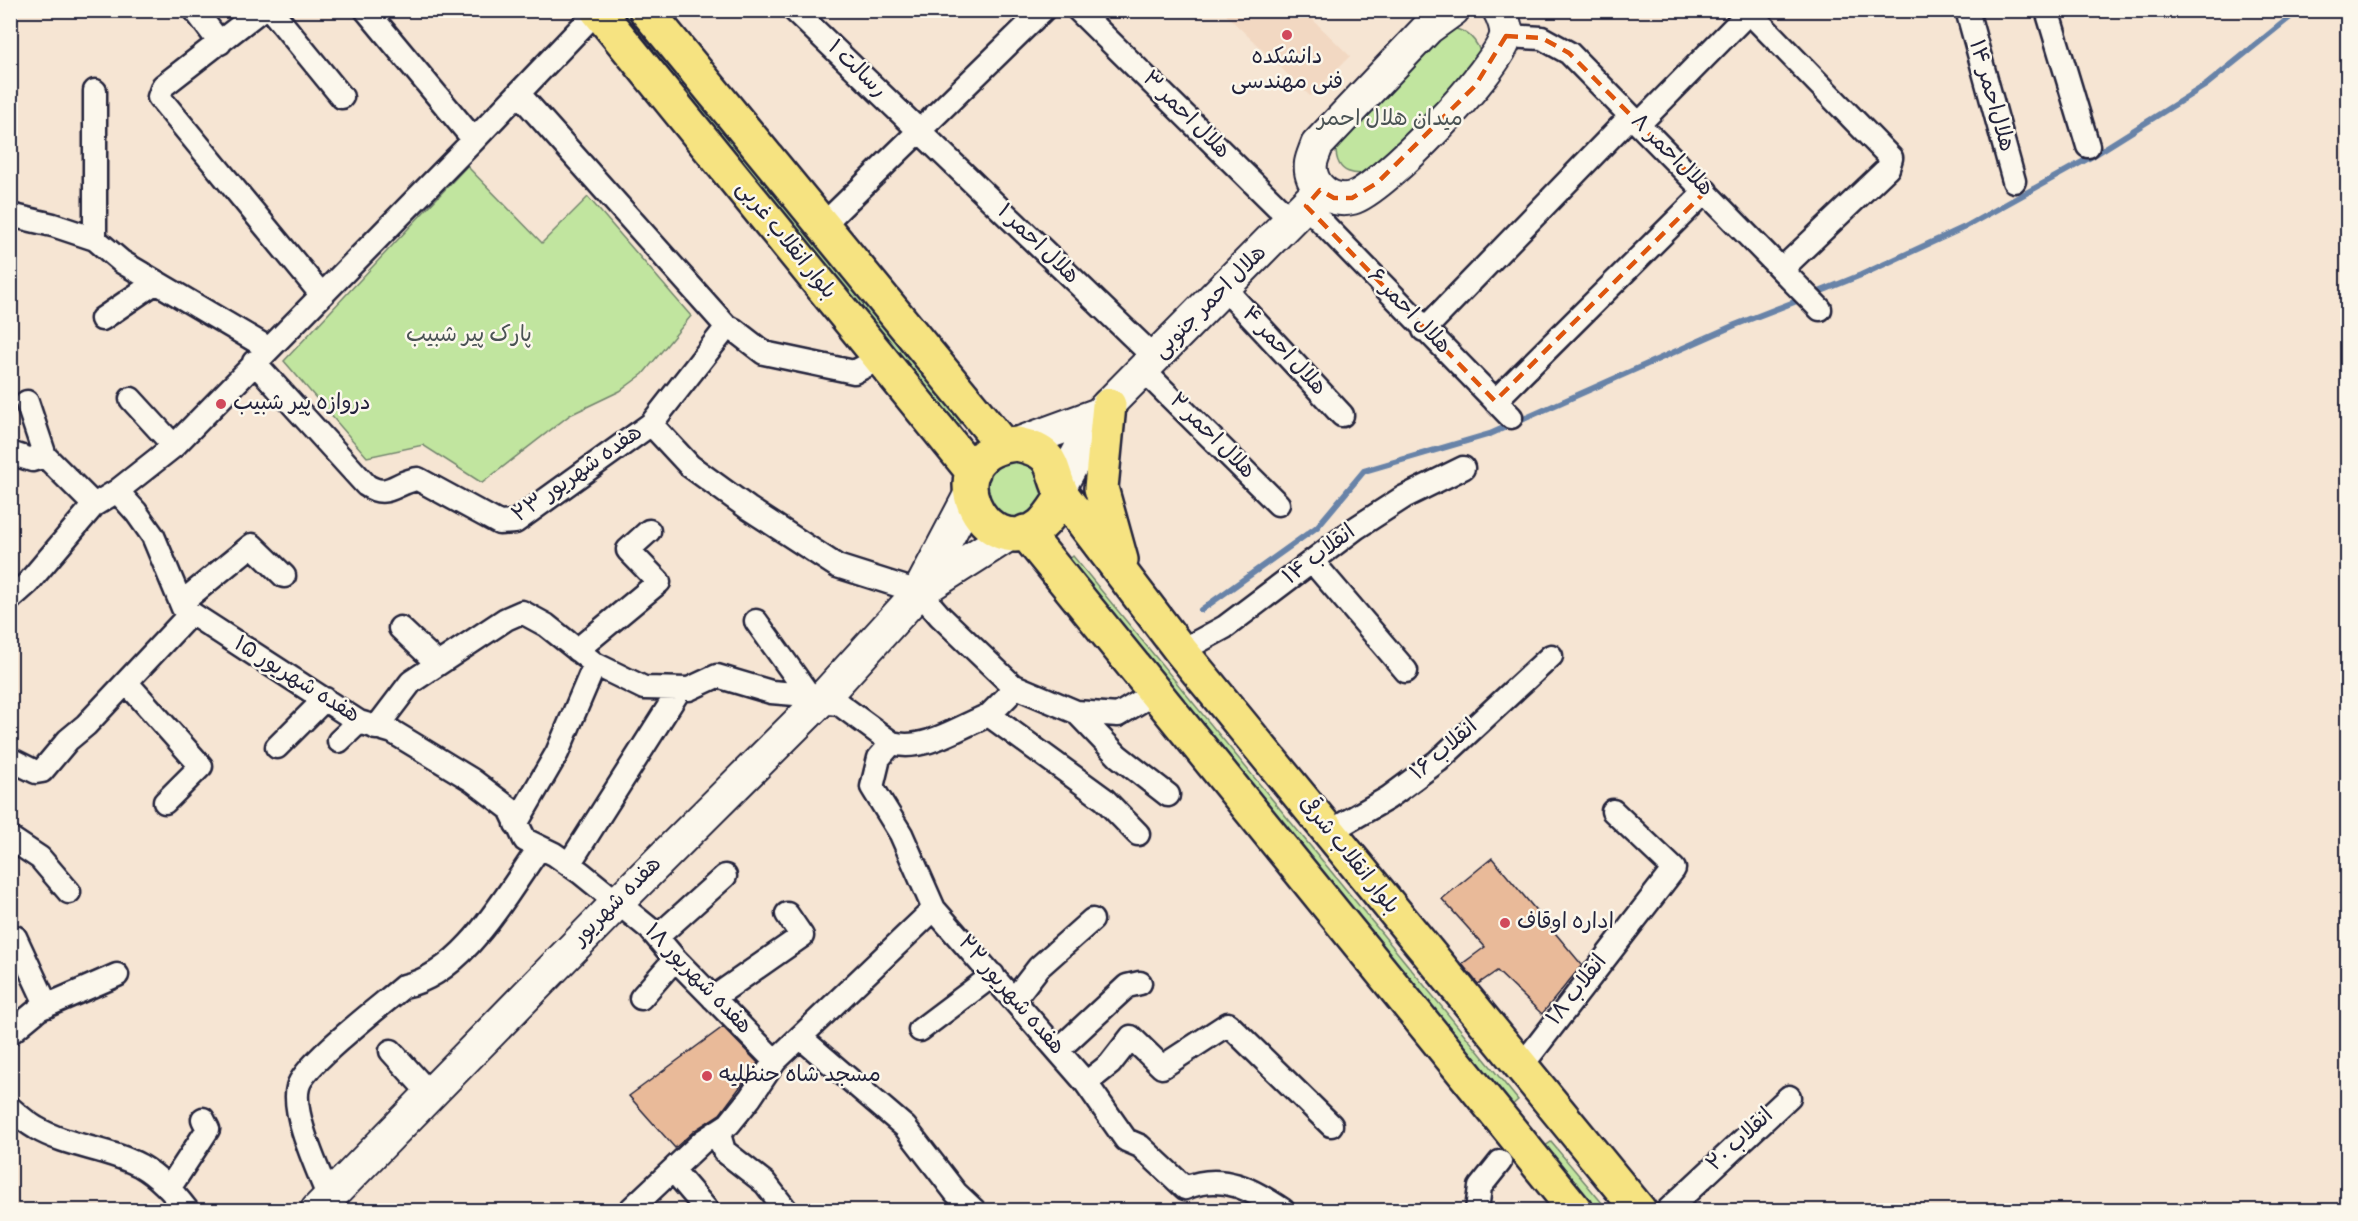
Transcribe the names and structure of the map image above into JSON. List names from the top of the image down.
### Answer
{
  "streets": {
    "main road": [
      "بلوار انقلاب غربی",
      "هلال احمر جنوبی",
      "بلوار انقلاب شرقی",
      "هفده شهریور"
    ],
    "street": [
      "رسالت ۱",
      "هلال‌احمر ۱۴",
      "هلال احمر ۳",
      "هلال‌احمر ۸",
      "هلال احمر ۱",
      "هلال احمر ۶",
      "هلال احمر ۴",
      "هلال احمر ۲",
      "هفده شهریور ۲۳",
      "انقلاب ۱۴",
      "هفده شهریور ۱۵",
      "انقلاب ۱۶",
      "هفده شهریور ۱۸",
      "انقلاب ۱۸",
      "هفده شهریور ۲۲",
      "انقلاب ۲۰"
    ]
  },
  "crossings": [
    ["رسالت ۱", "هلال احمر ۱"],
    ["هلال احمر ۳", "هلال احمر جنوبی"],
    ["هلال احمر ۳", "هلال احمر ۶"],
    ["بلوار انقلاب غربی", "هلال احمر جنوبی"],
    ["بلوار انقلاب غربی", "بلوار انقلاب شرقی"],
    ["بلوار انقلاب غربی", "هفده شهریور"],
    ["هلال احمر ۱", "هلال احمر جنوبی"],
    ["هلال احمر ۱", "هلال احمر ۲"],
    ["هلال احمر جنوبی", "هلال احمر ۶"],
    ["هلال احمر جنوبی", "هلال احمر ۴"],
    ["هلال احمر جنوبی", "هلال احمر ۲"],
    ["هلال احمر جنوبی", "بلوار انقلاب شرقی"],
    ["هلال احمر جنوبی", "هفده شهریور"],
    ["هفده شهریور ۲۳", "هفده شهریور"],
    ["انقلاب ۱۴", "بلوار انقلاب شرقی"],
    ["هفده شهریور ۱۵", "هفده شهریور"],
    ["هفده شهریور ۱۵", "هفده شهریور ۱۸"],
    ["انقلاب ۱۶", "بلوار انقلاب شرقی"],
    ["بلوار انقلاب شرقی", "هفده شهریور"],
    ["بلوار انقلاب شرقی", "انقلاب ۱۸"],
    ["هفده شهریور", "هفده شهریور ۱۸"]
  ],
  "parks": ["میدان هلال احمر", "پارک پیر شبیب"],
  "places": [
    "دانشکده فنی مهندسی",
    "دروازه پیر شبیب",
    "اداره اوقاف",
    "مسجد شاه حنظلیه"
  ]
}
